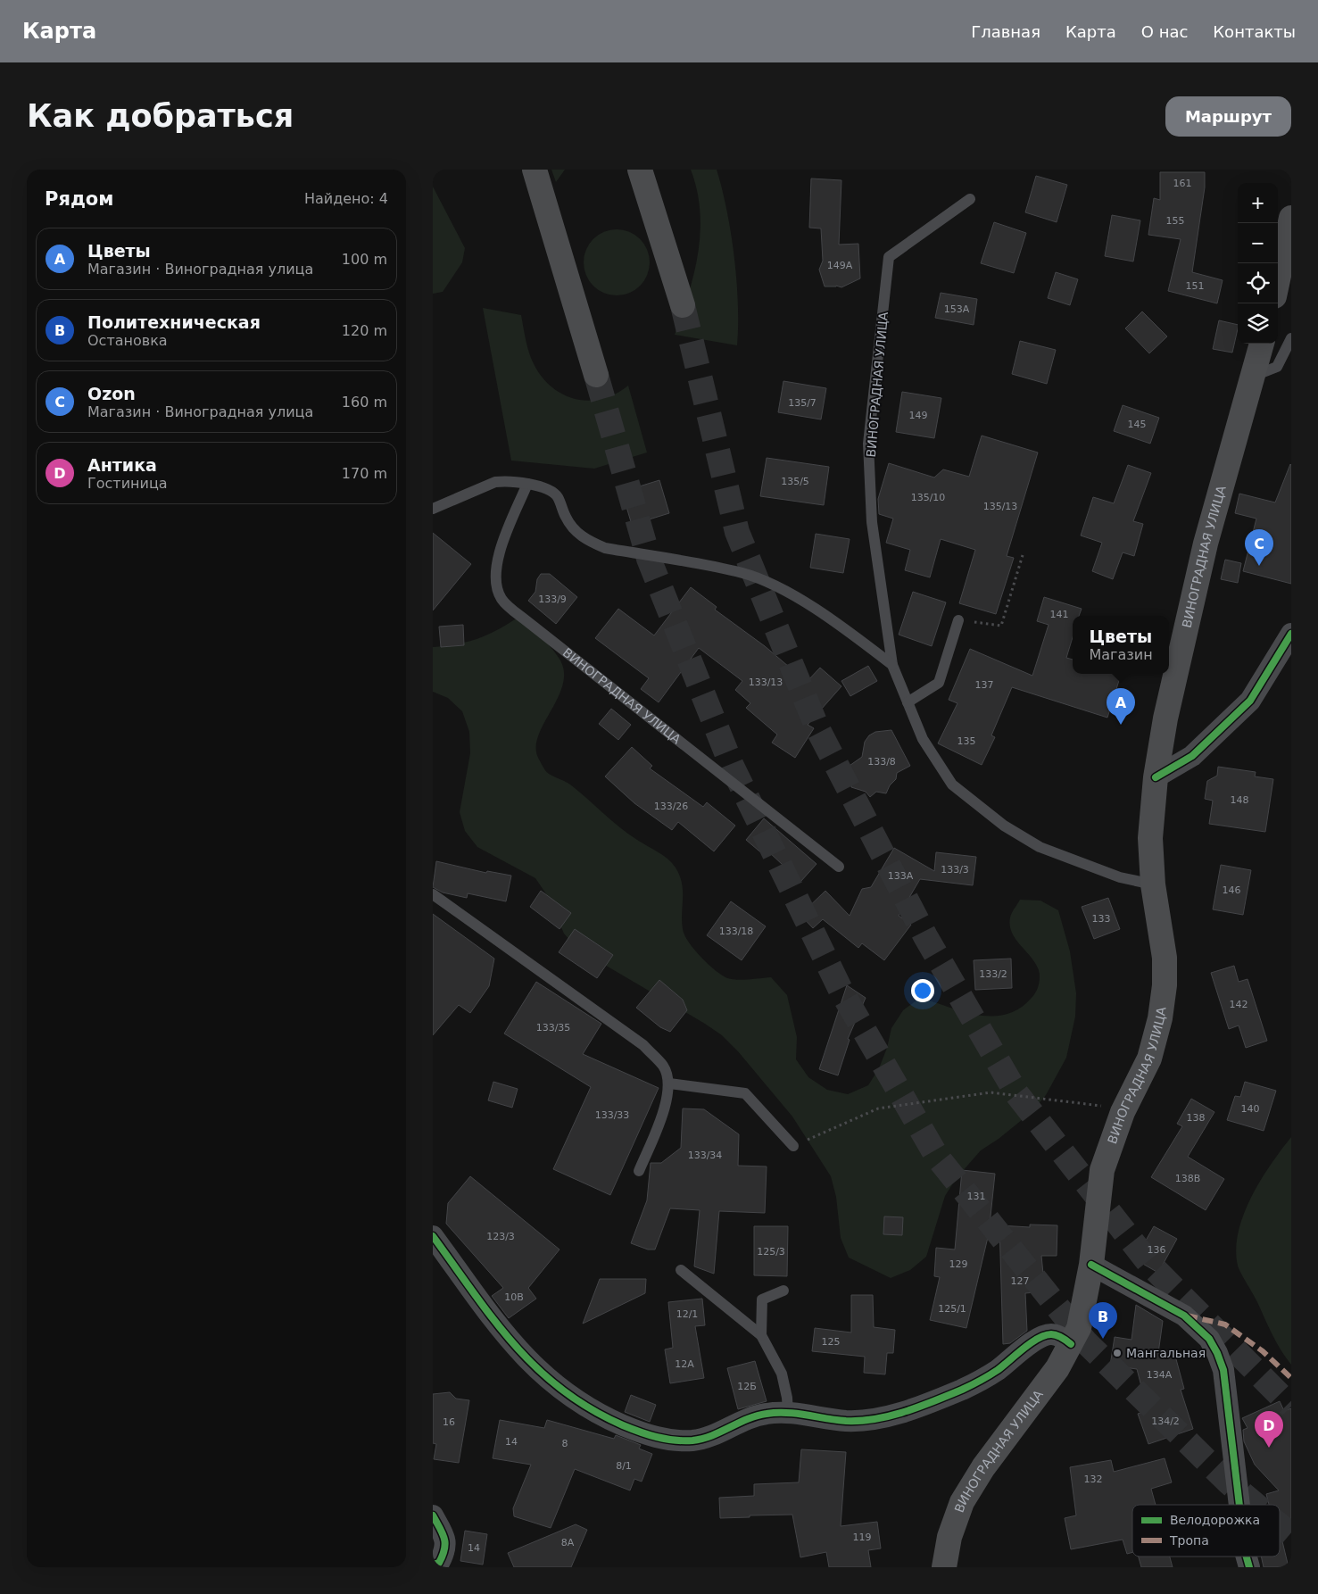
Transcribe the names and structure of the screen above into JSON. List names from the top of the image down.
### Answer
{
  "streets": {
    "main road": ["ВИНОГРАДНАЯ УЛИЦА"]
  },
  "places": ["Мангальная"],
  "house_numbers": [
    "161",
    "155",
    "149А",
    "151",
    "153А",
    "135/7",
    "149",
    "145",
    "135/5",
    "135/10",
    "135/13",
    "133/9",
    "141",
    "133/13",
    "137",
    "135",
    "133/8",
    "148",
    "133/26",
    "133/3",
    "133А",
    "146",
    "133",
    "133/18",
    "133/2",
    "142",
    "133/35",
    "140",
    "133/33",
    "138",
    "133/34",
    "138В",
    "131",
    "123/3",
    "136",
    "125/3",
    "129",
    "127",
    "10В",
    "125/1",
    "12/1",
    "125",
    "12А",
    "134А",
    "12Б",
    "134/2",
    "16",
    "14",
    "8",
    "8/1",
    "132",
    "119",
    "8А",
    "14"
  ],
  "legend": ["Велодорожка", "Тропа"],
  "page": {
    "header": "Карта",
    "nav": [
      "Главная",
      "Карта",
      "О нас",
      "Контакты"
    ],
    "buttons": "Маршрут",
    "title": "Как добраться",
    "heading": ["Рядом", "Найдено: 4"],
    "map_buttons": ["+", "−"],
    "list": [
      {
        "mark": "A",
        "name": "Цветы",
        "note": "Магазин · Виноградная улица",
        "value": "100 m"
      },
      {
        "mark": "B",
        "name": "Политехническая",
        "note": "Остановка",
        "value": "120 m"
      },
      {
        "mark": "C",
        "name": "Ozon",
        "note": "Магазин · Виноградная улица",
        "value": "160 m"
      },
      {
        "mark": "D",
        "name": "Антика",
        "note": "Гостиница",
        "value": "170 m"
      }
    ],
    "pins": [
      "C",
      "A",
      "B",
      "D"
    ],
    "popup": ["Цветы", "Магазин"]
  }
}
